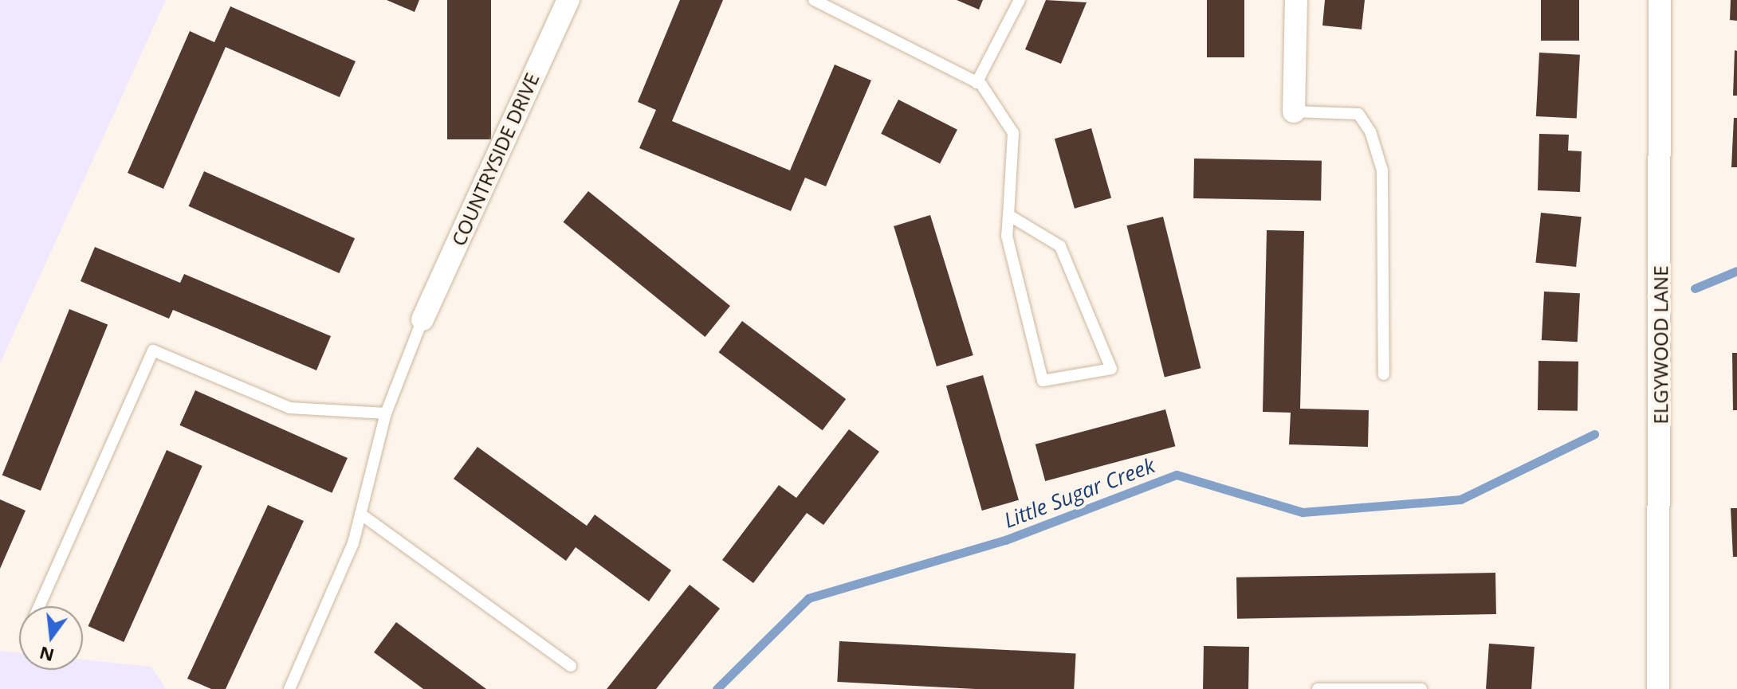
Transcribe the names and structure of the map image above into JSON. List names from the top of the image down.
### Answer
{
  "streets": {
    "street": ["COUNTRYSIDE DRIVE", "ELGYWOOD LANE"]
  },
  "water": ["Little Sugar Creek"],
  "north": "bottom"
}
